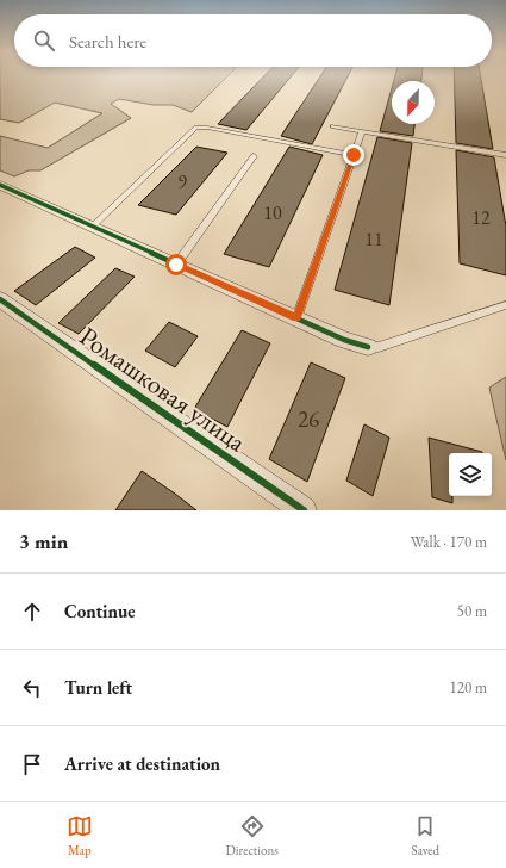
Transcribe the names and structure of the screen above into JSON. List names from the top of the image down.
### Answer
{
  "streets": {
    "street": ["Ромашковая улица"]
  },
  "house_numbers": [
    "9",
    "10",
    "12",
    "11",
    "26"
  ],
  "north": "bottom",
  "page": {
    "search": "Search here",
    "heading": ["3 min", "Walk · 170 m"],
    "list": [
      ["Continue", "50 m"],
      ["Turn left", "120 m"],
      "Arrive at destination"
    ],
    "nav": ["Map", "Directions", "Saved"]
  }
}
